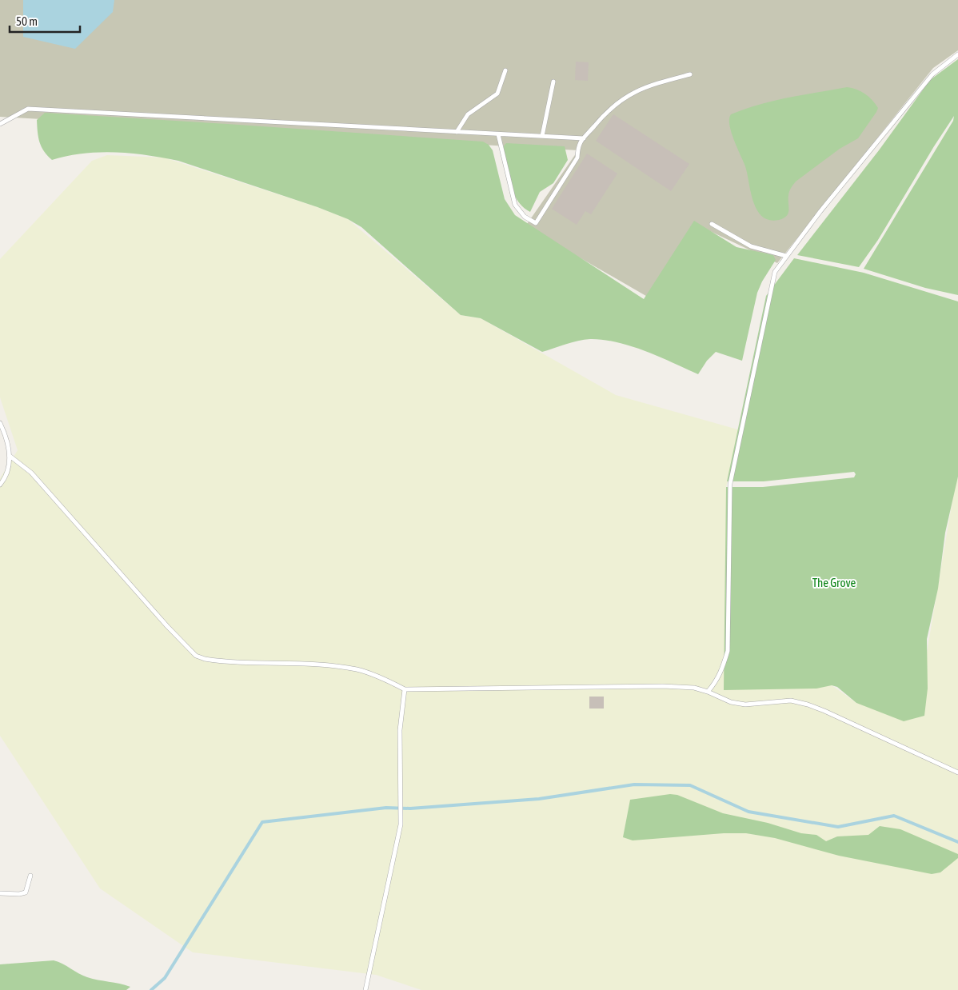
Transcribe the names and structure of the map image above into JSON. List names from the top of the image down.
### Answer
{
  "parks": ["The Grove"],
  "scale_bar": "50 m"
}
